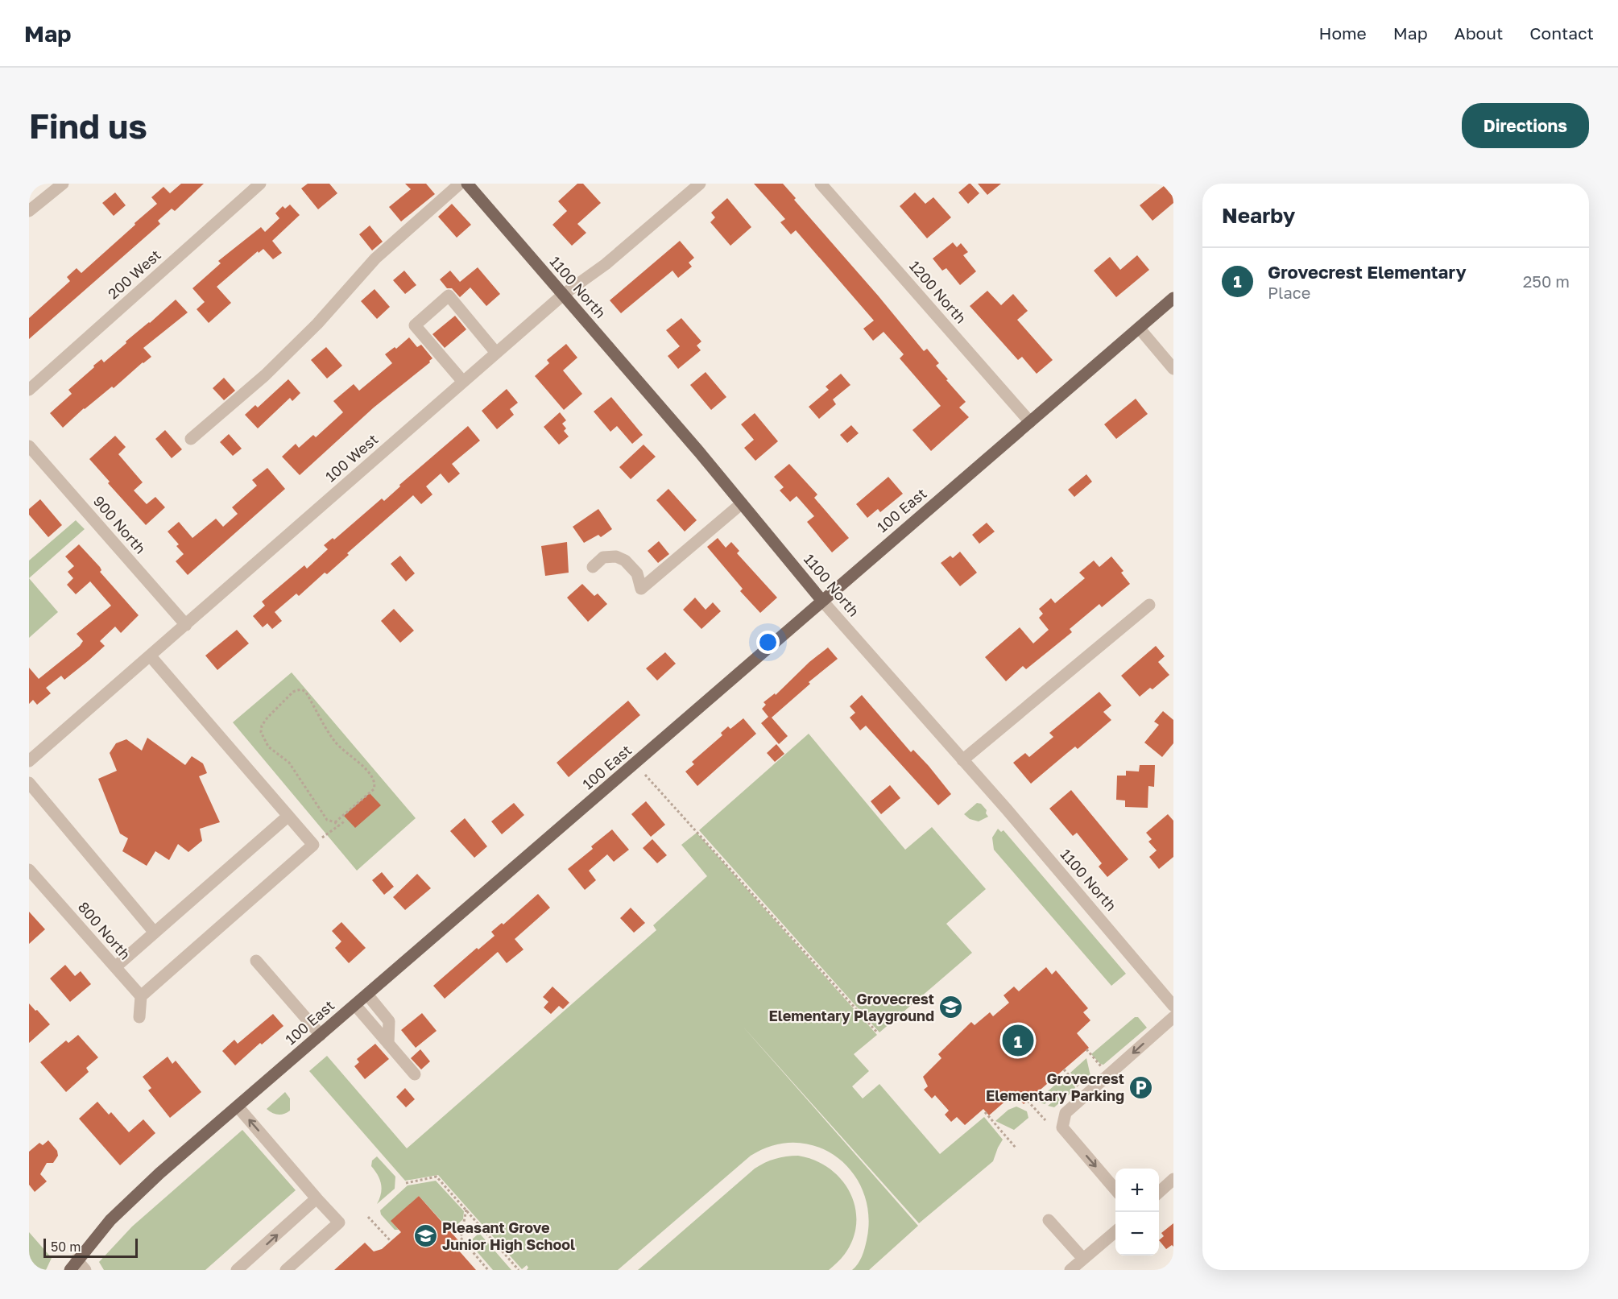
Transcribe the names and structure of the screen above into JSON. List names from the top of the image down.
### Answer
{
  "streets": {
    "main road": ["1100 North", "100 East"],
    "street": [
      "200 West",
      "1200 North",
      "100 West",
      "900 North",
      "800 North"
    ]
  },
  "crossings": [
    ["1100 North", "100 West"],
    ["1100 North", "100 East"],
    ["1200 North", "100 East"],
    ["100 West", "900 North"]
  ],
  "places": {
    "school or university": ["Grovecrest Elementary Playground", "Pleasant Grove Junior High School"],
    "parking": ["Grovecrest Elementary Parking"]
  },
  "scale_bar": "50 m",
  "page": {
    "header": "Map",
    "nav": [
      "Home",
      "Map",
      "About",
      "Contact"
    ],
    "buttons": "Directions",
    "title": "Find us",
    "heading": "Nearby",
    "list": [
      {
        "mark": "1",
        "name": "Grovecrest Elementary",
        "note": "Place",
        "value": "250 m"
      }
    ],
    "pins": "1",
    "map_buttons": ["+", "−"],
    "scale": "50 m"
  }
}
